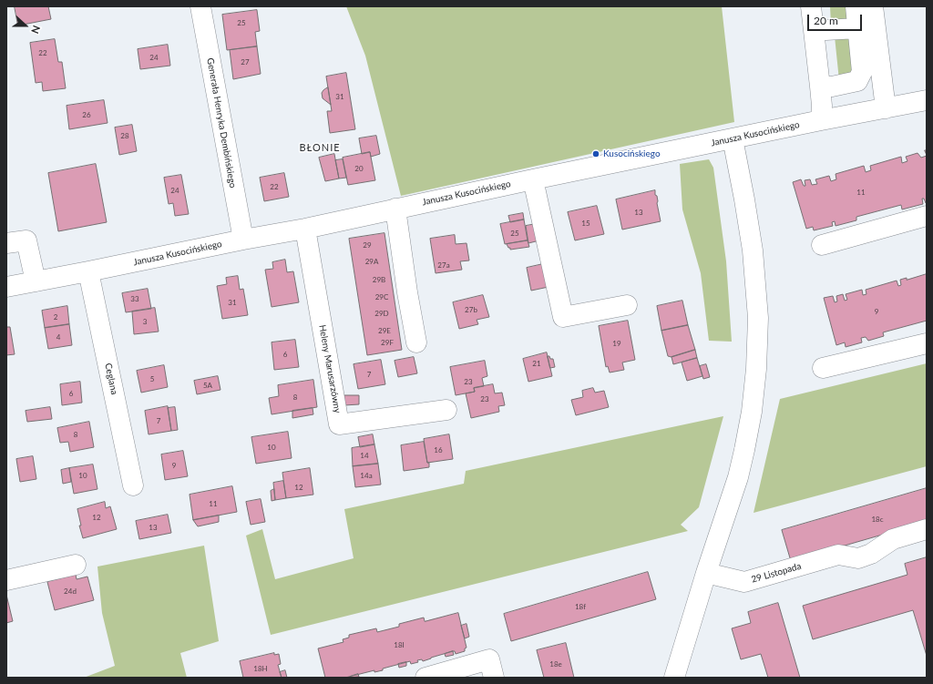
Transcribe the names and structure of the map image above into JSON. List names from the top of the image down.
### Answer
{
  "streets": {
    "street": [
      "Generała Henryka Dembińskiego",
      "Janusza Kusocińskiego",
      "Heleny Marusarzówny",
      "Ceglana",
      "29 Listopada"
    ]
  },
  "crossings": [
    ["Generała Henryka Dembińskiego", "Janusza Kusocińskiego"],
    ["Janusza Kusocińskiego", "Heleny Marusarzówny"],
    ["Janusza Kusocińskiego", "Ceglana"]
  ],
  "districts": ["BŁONIE"],
  "places": ["Kusocińskiego"],
  "house_numbers": [
    "25",
    "22",
    "24",
    "27",
    "31",
    "26",
    "28",
    "20",
    "22",
    "24",
    "11",
    "13",
    "15",
    "25",
    "29",
    "29A",
    "27a",
    "29B",
    "29C",
    "33",
    "31",
    "27b",
    "9",
    "29D",
    "2",
    "3",
    "29E",
    "4",
    "29F",
    "19",
    "6",
    "21",
    "7",
    "5",
    "23",
    "5A",
    "6",
    "8",
    "23",
    "7",
    "8",
    "10",
    "16",
    "14",
    "9",
    "10",
    "14a",
    "12",
    "11",
    "12",
    "18c",
    "13",
    "24d",
    "18f",
    "18I",
    "18e",
    "18H"
  ],
  "scale_bar": "20 m",
  "north": "right"
}
